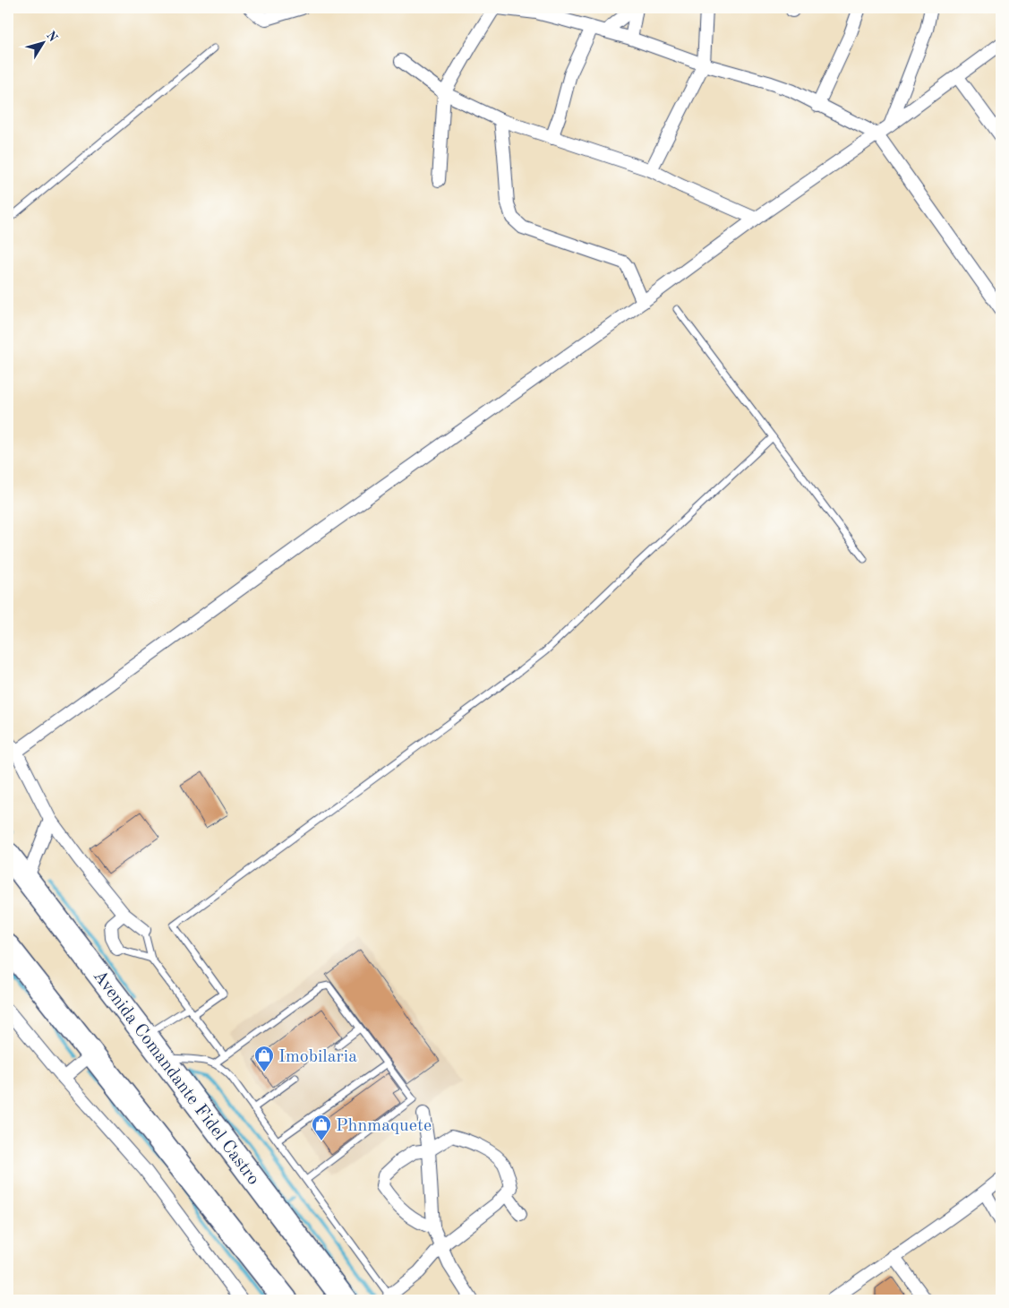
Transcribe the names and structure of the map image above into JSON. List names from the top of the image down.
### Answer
{
  "streets": {
    "highway": ["Avenida Comandante Fidel Castro"]
  },
  "places": {
    "shop": ["Imobilaria", "Phnmaquete"]
  },
  "north": "top right"
}
